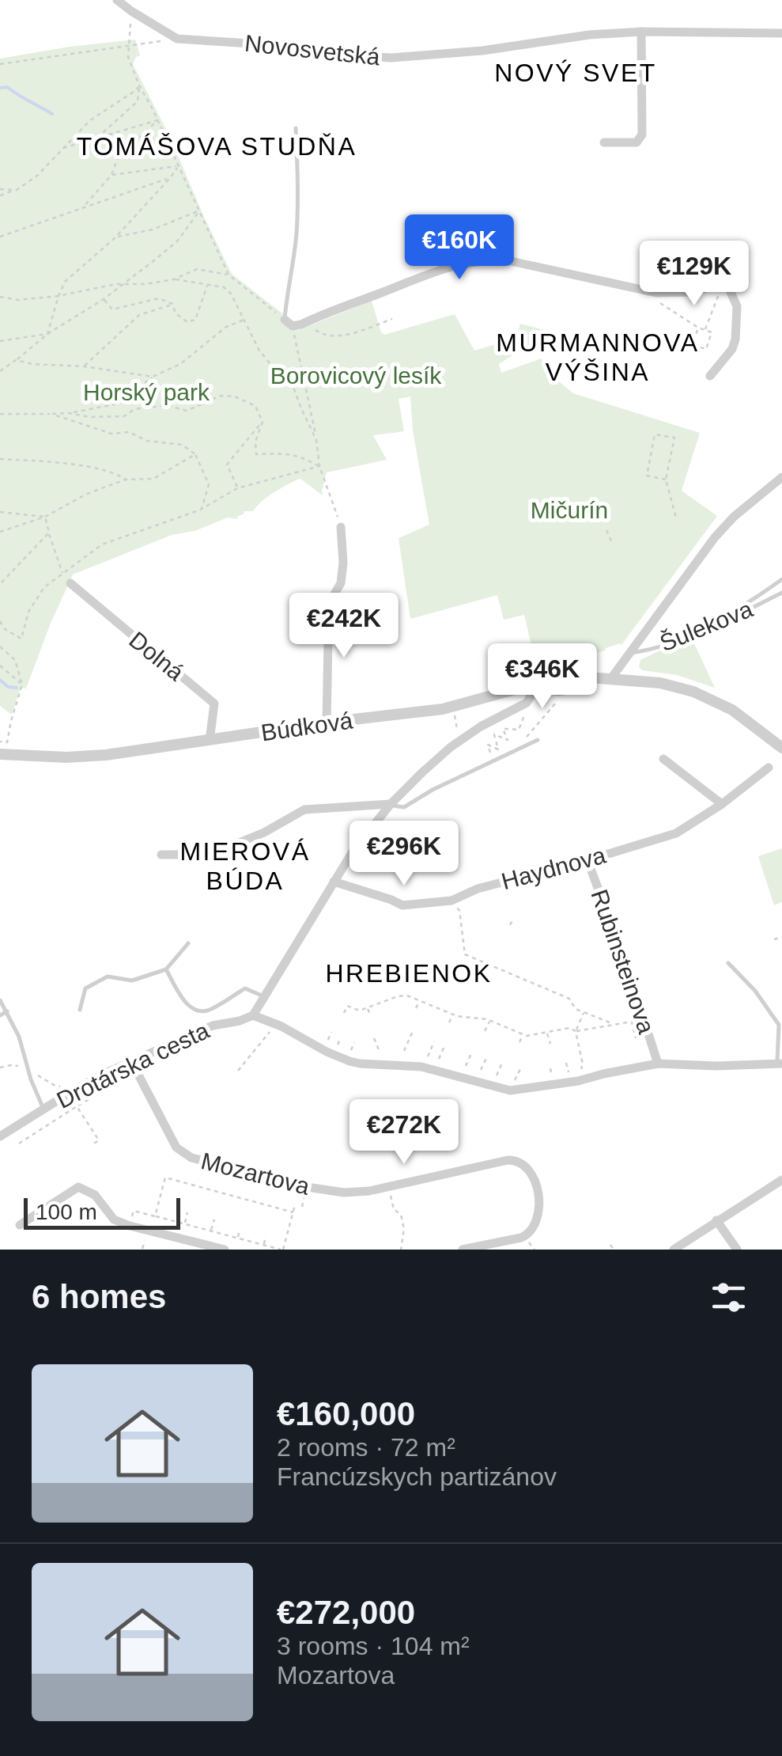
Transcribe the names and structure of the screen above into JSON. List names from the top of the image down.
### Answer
{
  "streets": {
    "street": [
      "Novosvetská",
      "Dolná",
      "Búdková",
      "Haydnova",
      "Rubinsteinova",
      "Drotárska cesta",
      "Mozartova"
    ],
    "lane": ["Šulekova"]
  },
  "crossings": [
    ["Dolná", "Búdková"],
    ["Haydnova", "Rubinsteinova"],
    ["Drotárska cesta", "Mozartova"]
  ],
  "districts": [
    "NOVÝ SVET",
    "TOMÁŠOVA STUDŇA",
    "MURMANNOVA VÝŠINA",
    "MIEROVÁ BÚDA",
    "HREBIENOK"
  ],
  "parks": ["Borovicový lesík", "Horský park", "Mičurín"],
  "scale_bar": "100 m",
  "page": {
    "price": [
      "€160K",
      "€129K",
      "€242K",
      "€346K",
      "€296K",
      "€272K"
    ],
    "scale": "100 m",
    "heading": "6 homes",
    "list": [
      {
        "name": "€160,000",
        "note": "2 rooms · 72 m² · Francúzskych partizánov"
      },
      {
        "name": "€272,000",
        "note": "3 rooms · 104 m² · Mozartova"
      }
    ]
  }
}
